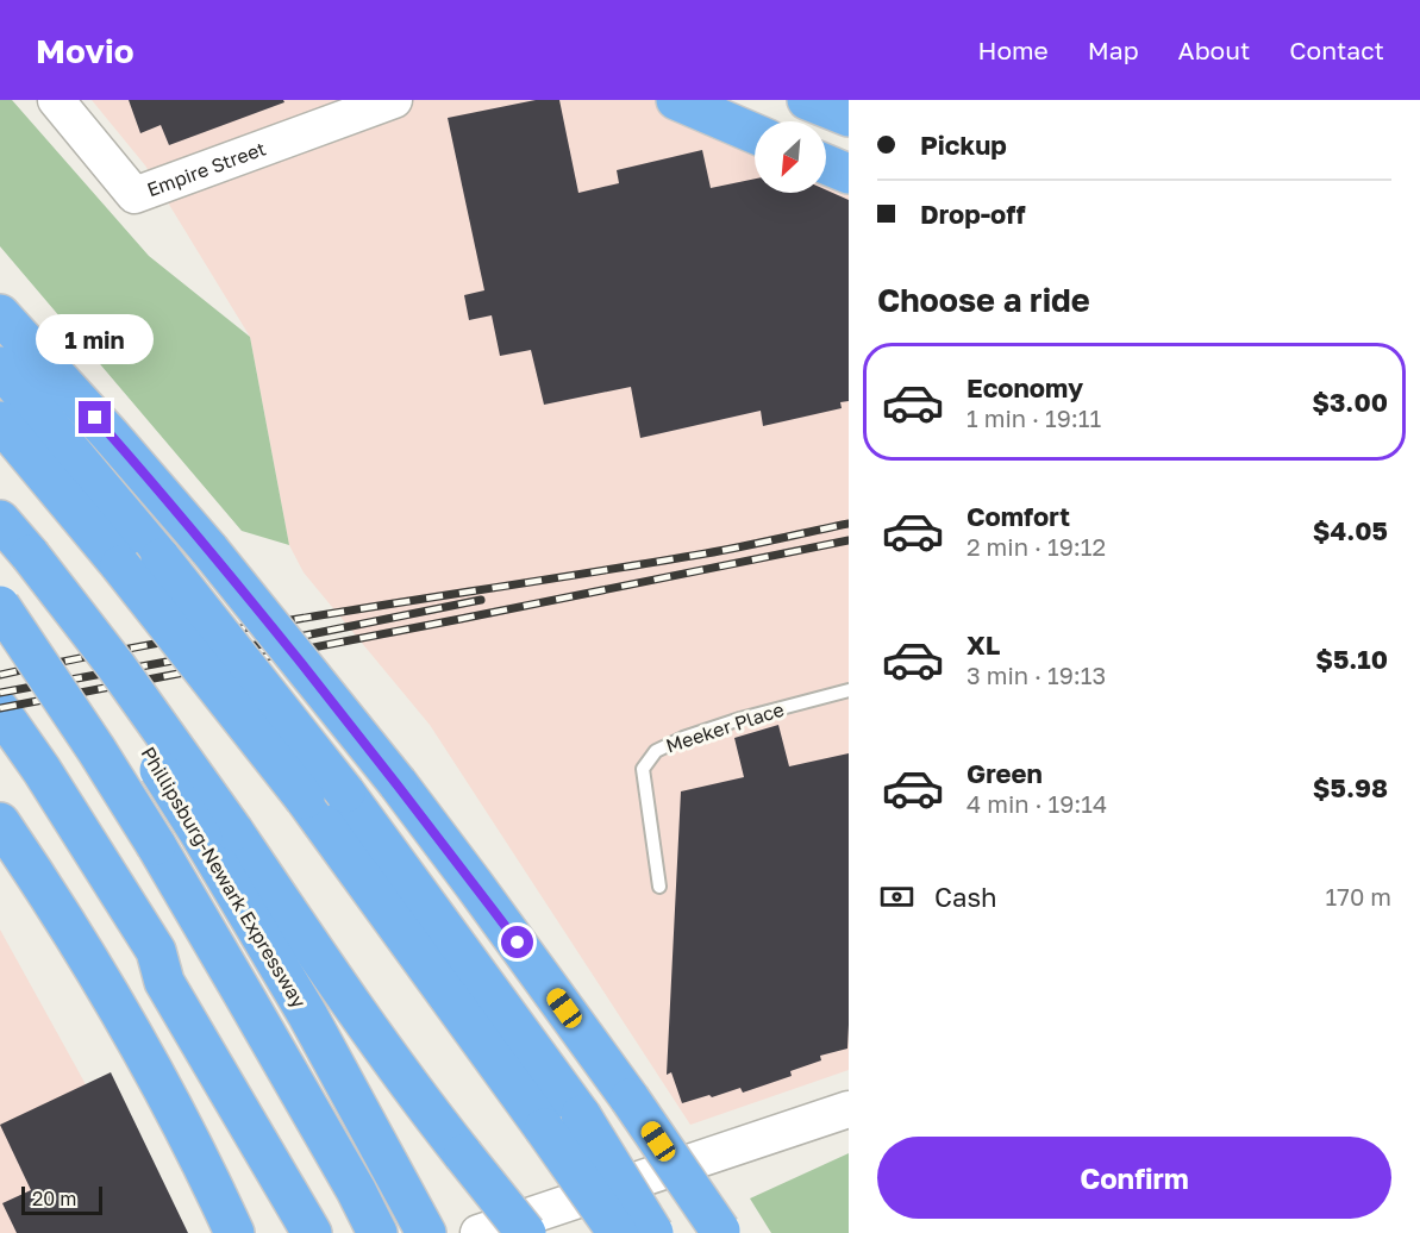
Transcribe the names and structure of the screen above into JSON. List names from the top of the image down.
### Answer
{
  "streets": {
    "highway": ["Phillipsburg-Newark Expressway"],
    "street": ["Empire Street"],
    "lane": ["Meeker Place"]
  },
  "scale_bar": "20 m",
  "north": "bottom left",
  "page": {
    "header": "Movio",
    "nav": [
      "Home",
      "Map",
      "About",
      "Contact"
    ],
    "banner": ["Pickup", "Drop-off"],
    "heading": "Choose a ride",
    "bubble": "1 min",
    "list": [
      {
        "name": "Economy",
        "note": "1 min · 19:11",
        "value": "$3.00"
      },
      {
        "name": "Comfort",
        "note": "2 min · 19:12",
        "value": "$4.05"
      },
      {
        "name": "XL",
        "note": "3 min · 19:13",
        "value": "$5.10"
      },
      {
        "name": "Green",
        "note": "4 min · 19:14",
        "value": "$5.98"
      }
    ],
    "pay": ["Cash", "170 m"],
    "buttons": "Confirm",
    "scale": "20 m"
  }
}
